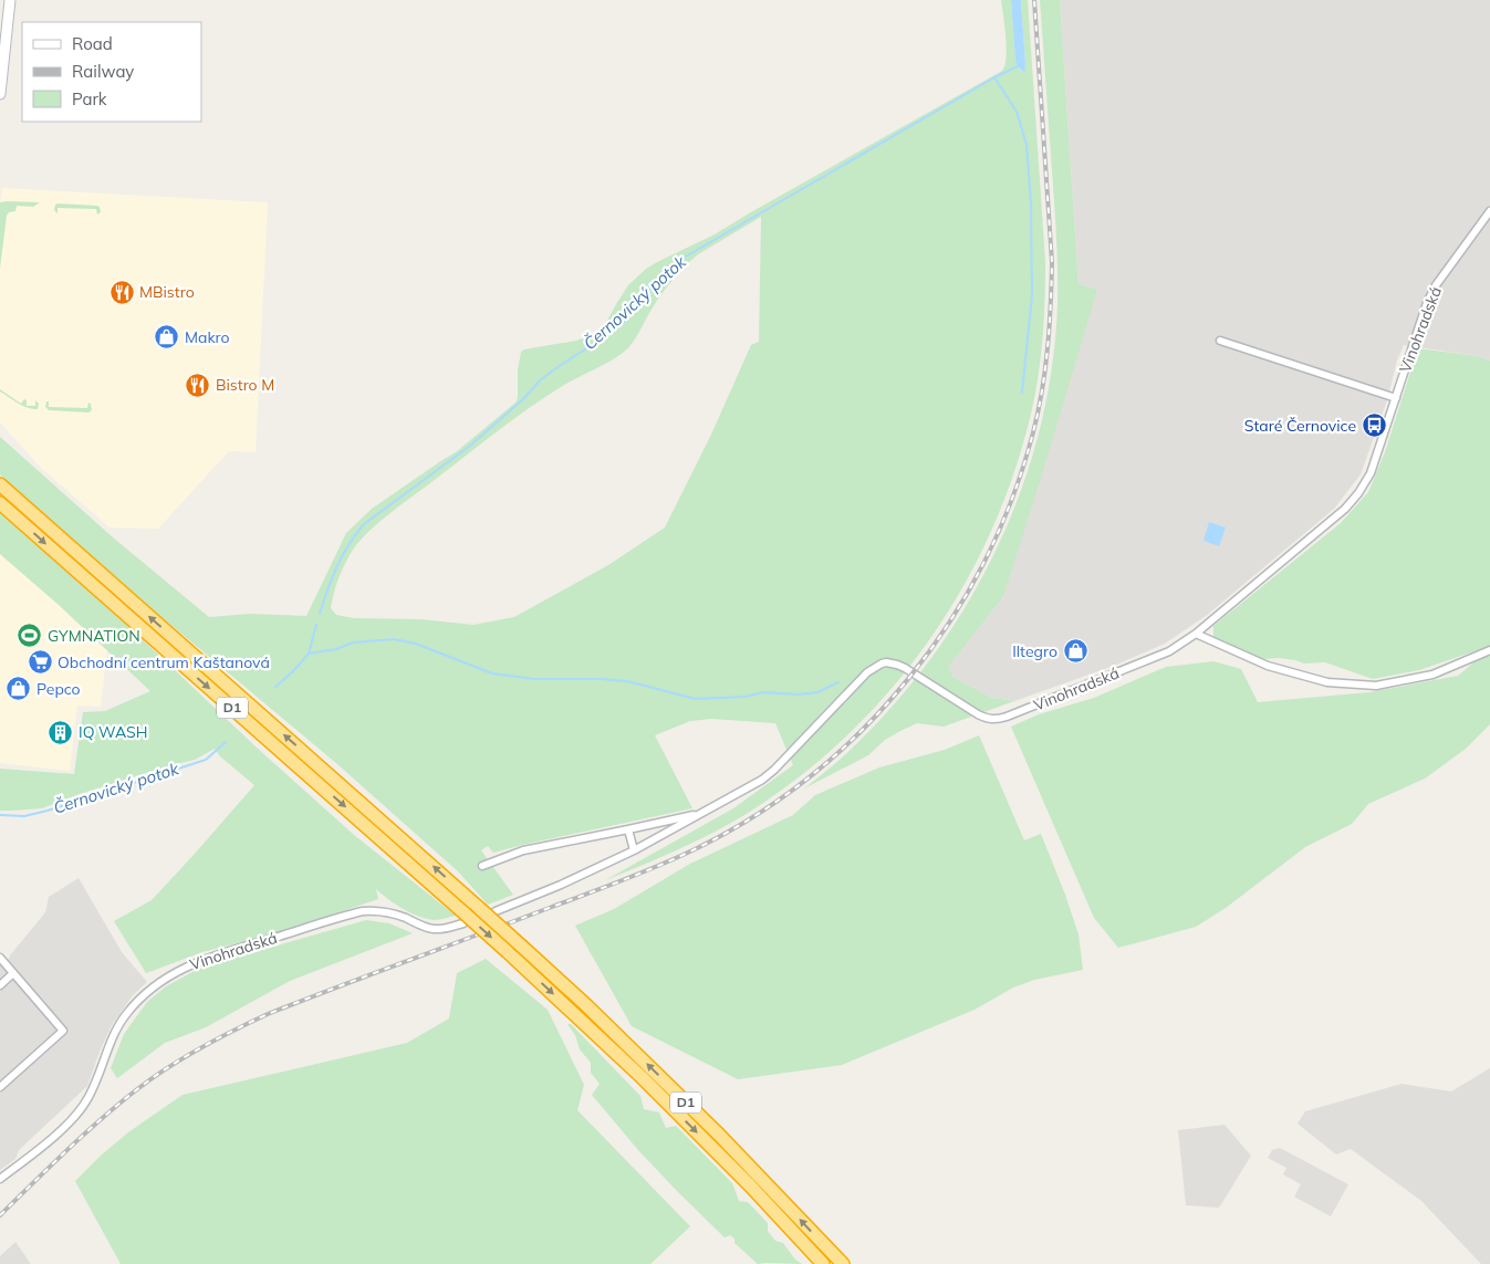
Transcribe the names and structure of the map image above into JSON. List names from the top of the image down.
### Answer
{
  "streets": {
    "highway": ["D1"],
    "street": ["Vinohradská"]
  },
  "crossings": [
    ["Vinohradská", "D1"]
  ],
  "water": ["Černovický potok"],
  "places": {
    "restaurant": ["MBistro", "Bistro M"],
    "shop": ["Makro", "Iltegro", "Pepco"],
    "bus stop": ["Staré Černovice"],
    "sports": ["GYMNATION"],
    "supermarket": ["Obchodní centrum Kaštanová"],
    "building": ["IQ WASH"]
  },
  "legend": ["Road", "Railway", "Park"]
}
